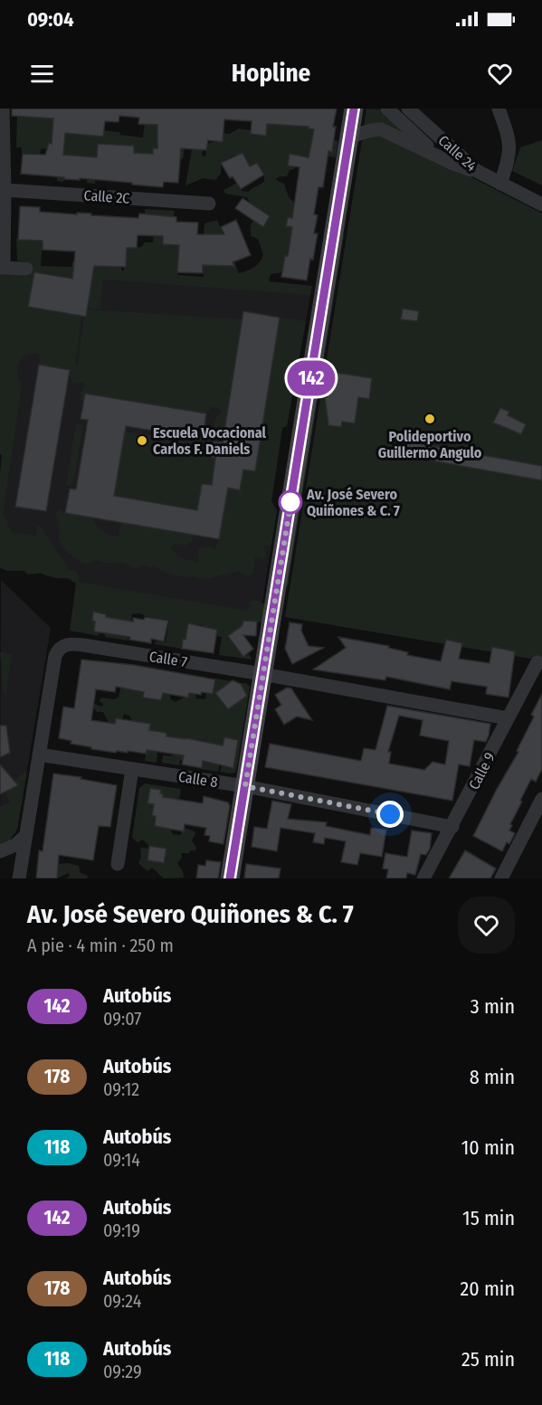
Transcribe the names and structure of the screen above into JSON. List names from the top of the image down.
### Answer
{
  "streets": {
    "street": [
      "Calle 24",
      "Calle 2C",
      "Calle 7",
      "Calle 9",
      "Calle 8"
    ]
  },
  "crossings": [
    ["Calle 7", "Calle 9"],
    ["Calle 7", "Calle 8"],
    ["Calle 9", "Calle 8"]
  ],
  "places": ["Polideportivo Guillermo Angulo", "Escuela Vocacional Carlos F. Daniels", "Av. José Severo Quiñones & C. 7"],
  "lines": ["bus line 142"],
  "page": {
    "status": "09:04",
    "header": "Hopline",
    "on_map": "142",
    "heading": ["Av. José Severo Quiñones & C. 7", "A pie · 4 min · 250 m"],
    "list": [
      {
        "mark": "142",
        "name": "Autobús",
        "note": "09:07",
        "value": "3 min"
      },
      {
        "mark": "178",
        "name": "Autobús",
        "note": "09:12",
        "value": "8 min"
      },
      {
        "mark": "118",
        "name": "Autobús",
        "note": "09:14",
        "value": "10 min"
      },
      {
        "mark": "142",
        "name": "Autobús",
        "note": "09:19",
        "value": "15 min"
      },
      {
        "mark": "178",
        "name": "Autobús",
        "note": "09:24",
        "value": "20 min"
      },
      {
        "mark": "118",
        "name": "Autobús",
        "note": "09:29",
        "value": "25 min"
      }
    ]
  }
}
